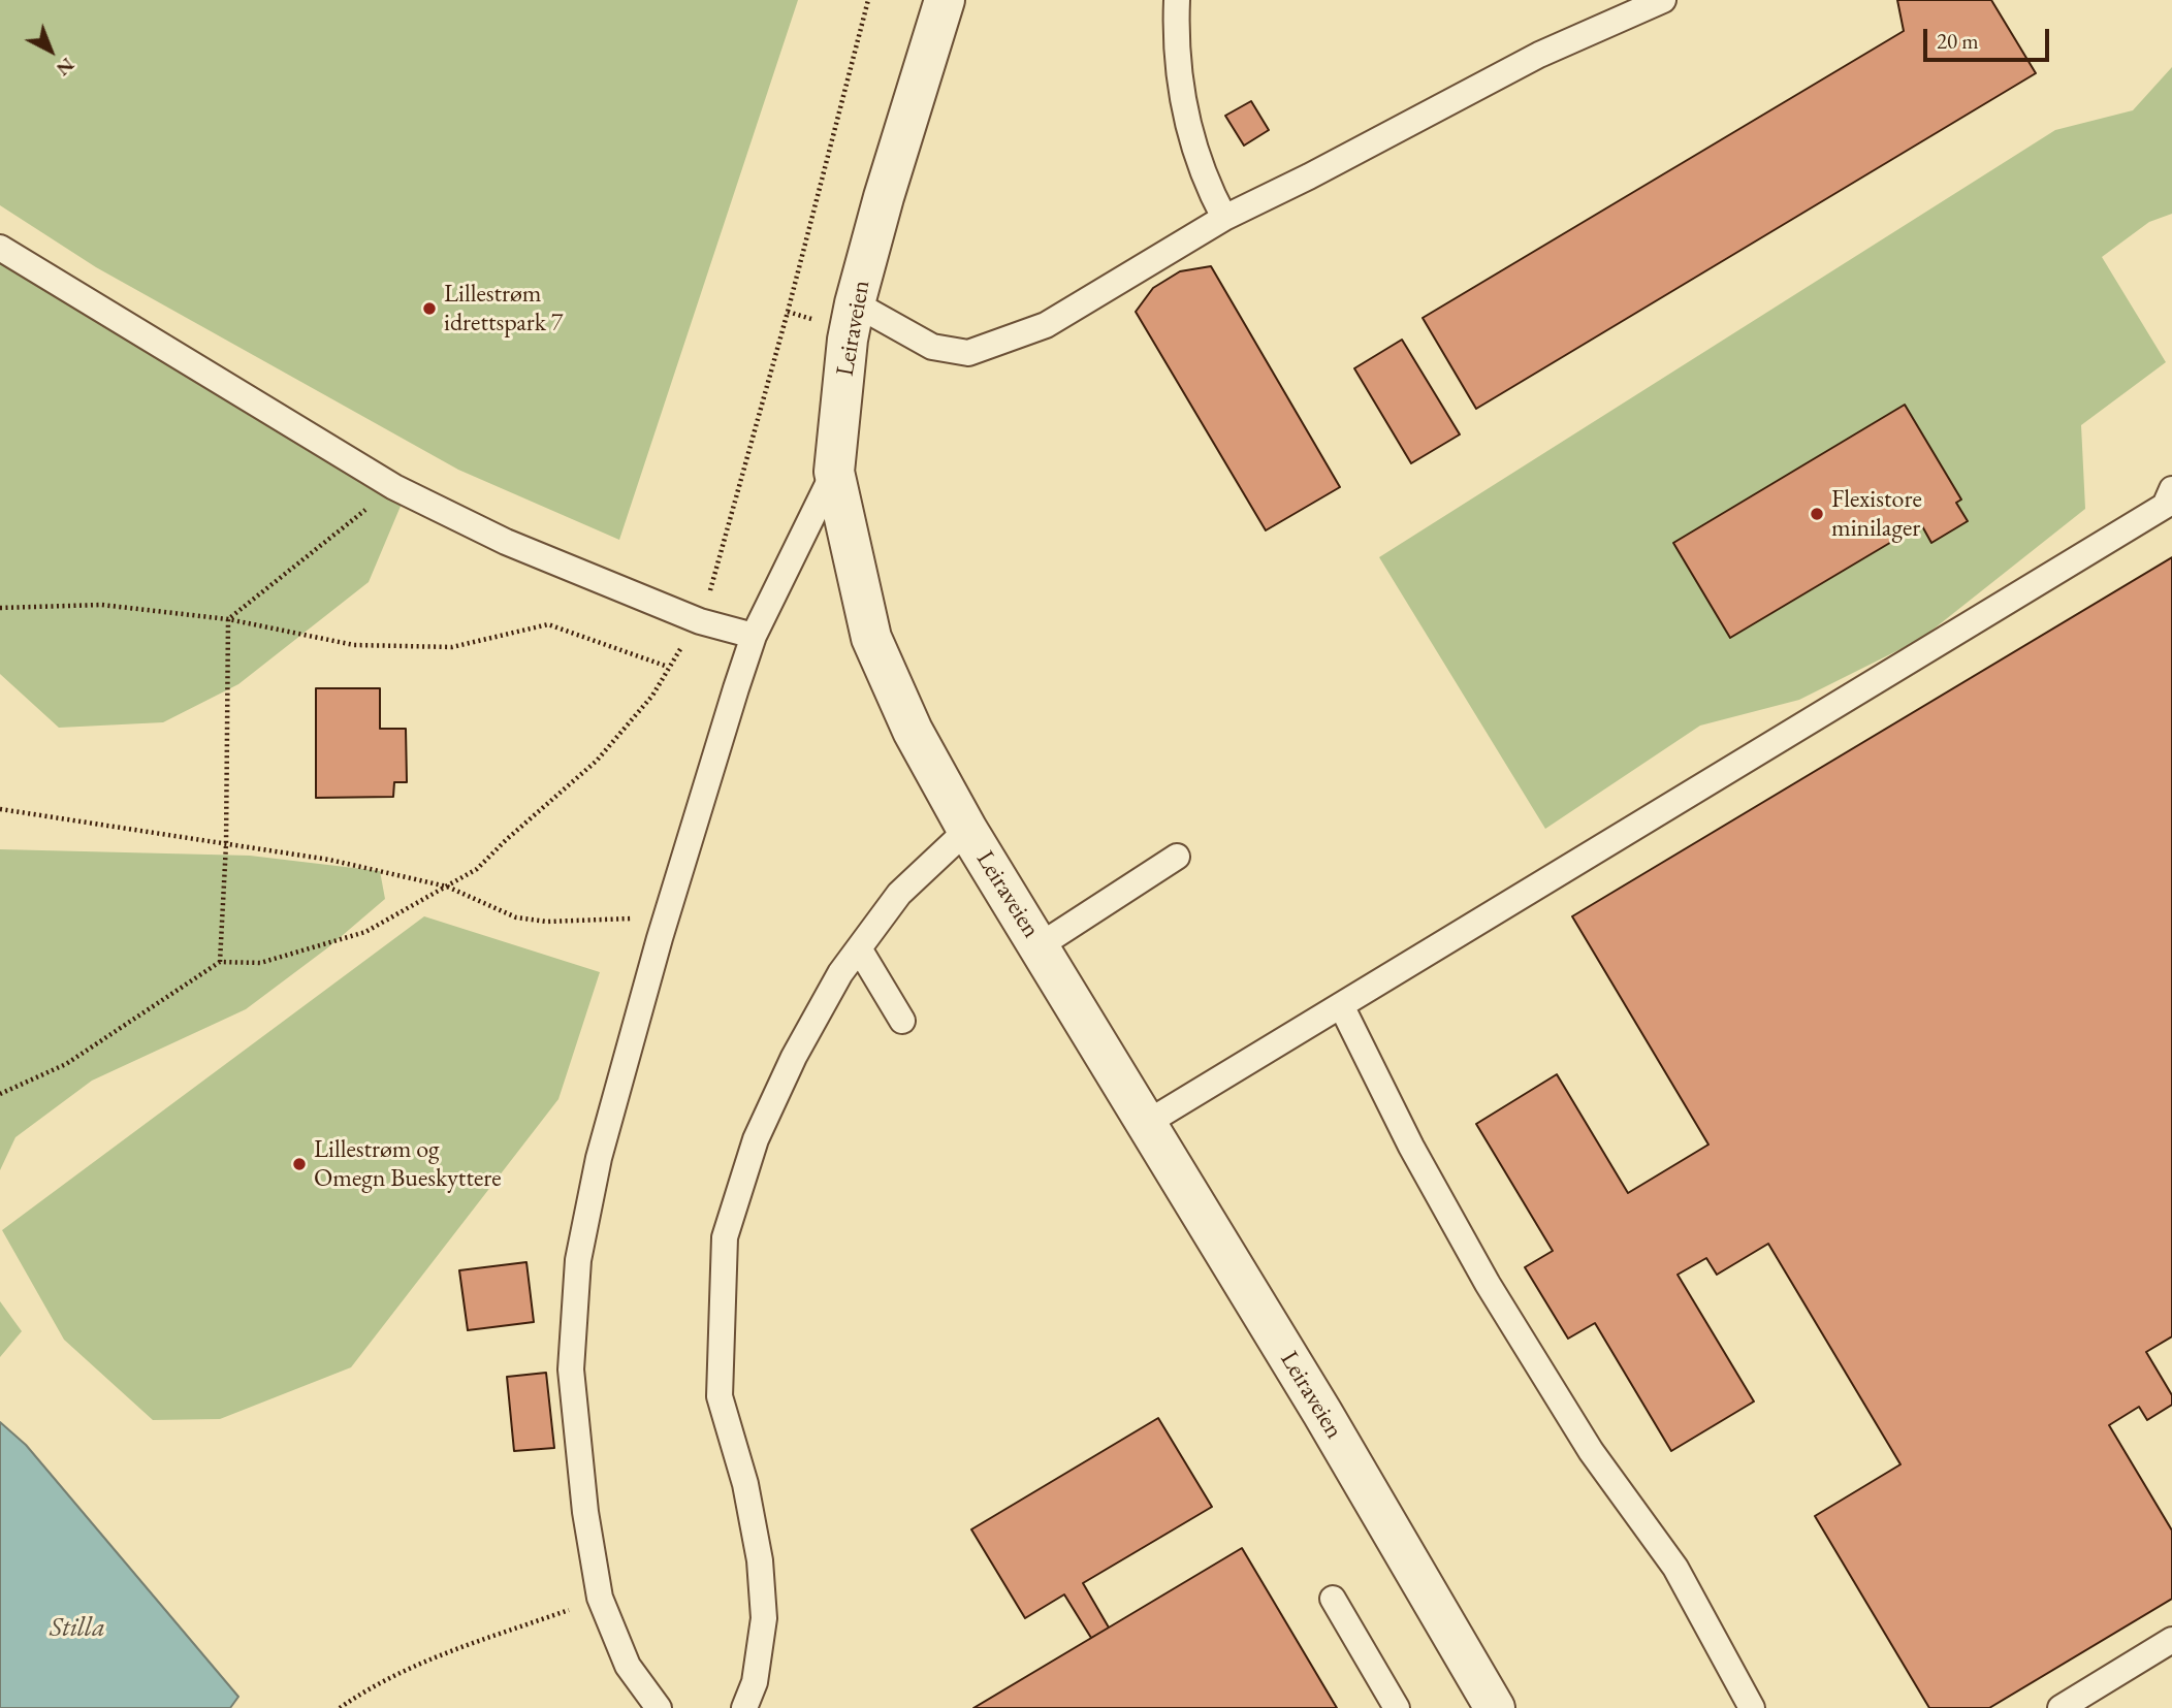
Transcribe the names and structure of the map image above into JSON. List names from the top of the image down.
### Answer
{
  "streets": {
    "street": ["Leiraveien"]
  },
  "water": ["Stilla"],
  "places": ["Lillestrøm idrettspark 7", "Flexistore minilager", "Lillestrøm og Omegn Bueskyttere"],
  "scale_bar": "20 m",
  "north": "bottom right"
}
